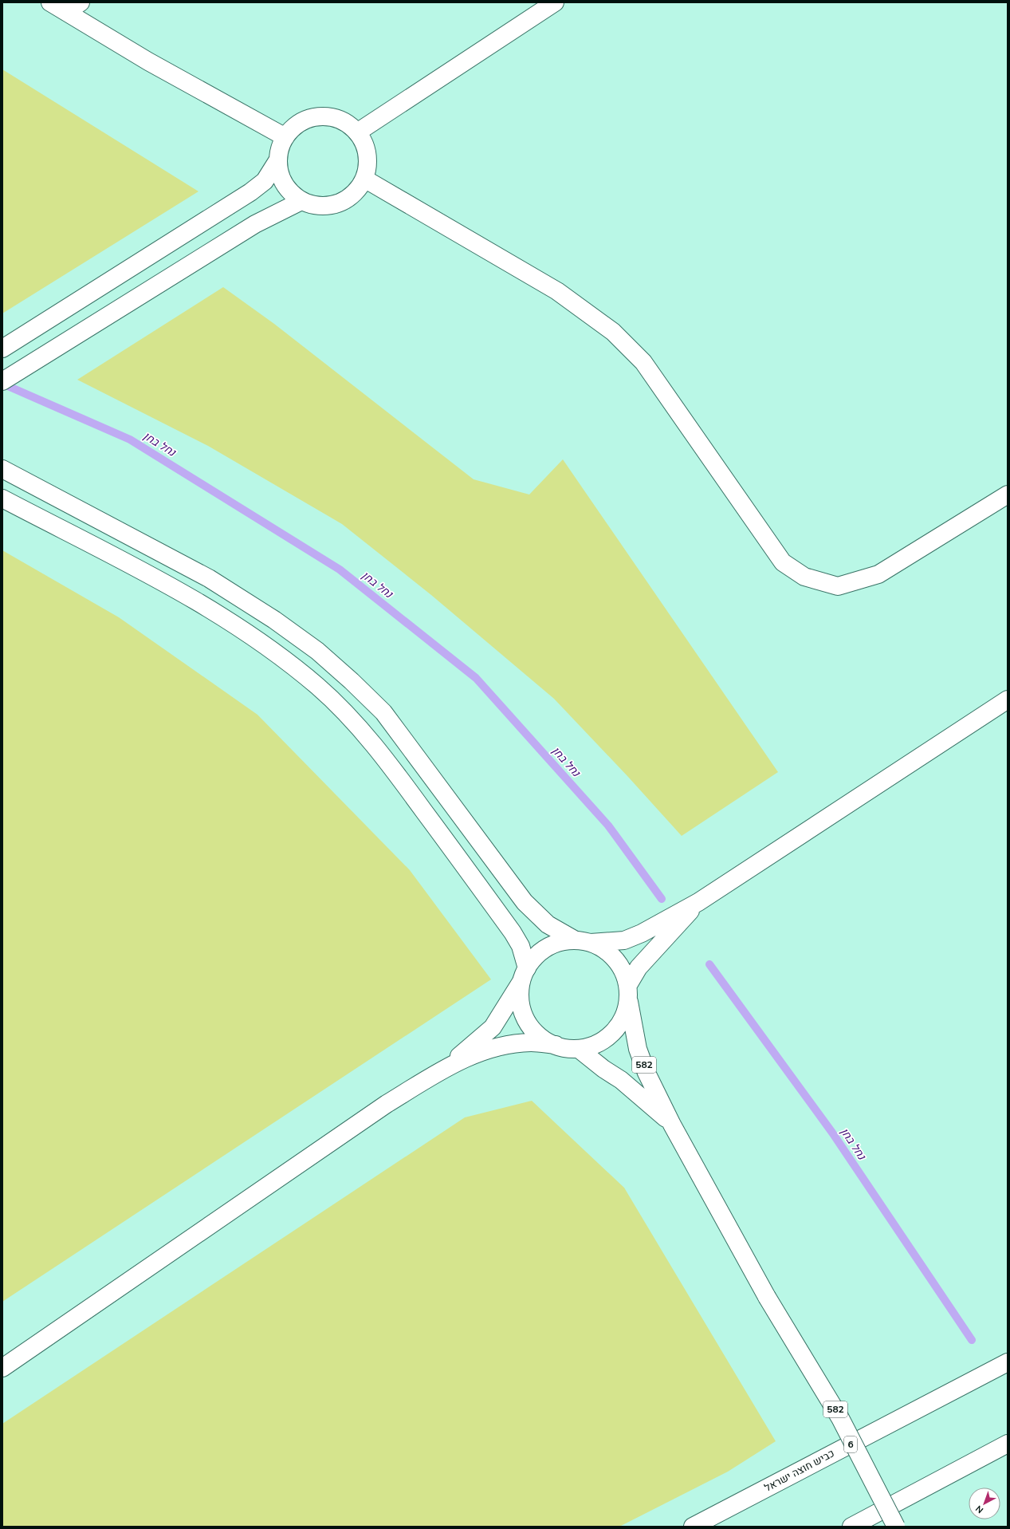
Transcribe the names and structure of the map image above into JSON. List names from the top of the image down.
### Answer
{
  "streets": {
    "main road": ["582", "6", "כביש חוצה ישראל"]
  },
  "water": ["נחל בחן"],
  "north": "bottom left"
}
